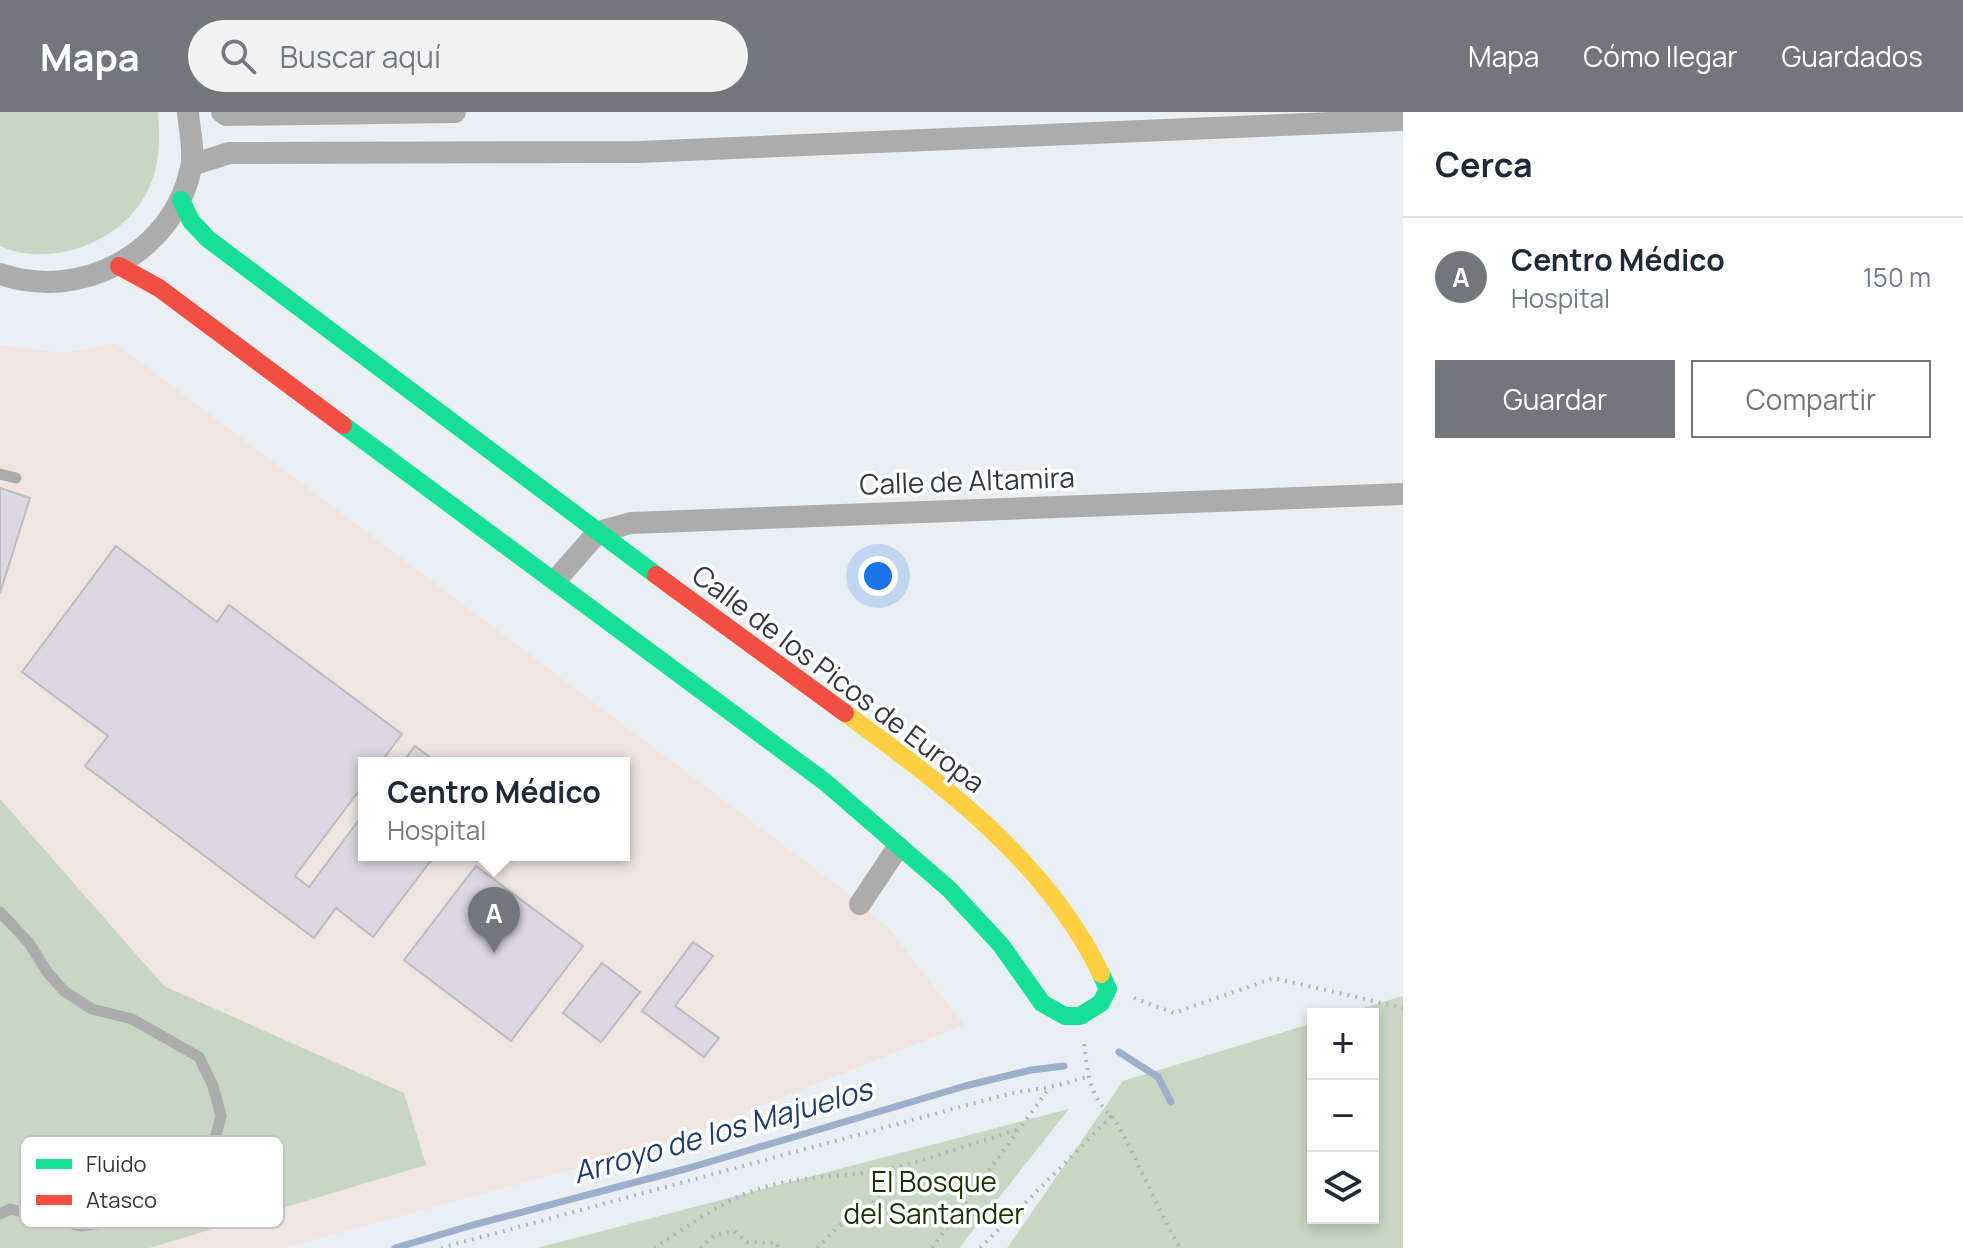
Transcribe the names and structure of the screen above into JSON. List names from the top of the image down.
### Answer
{
  "streets": {
    "street": ["Calle de Altamira", "Calle de los Picos de Europa"]
  },
  "crossings": [
    ["Calle de Altamira", "Calle de los Picos de Europa"]
  ],
  "water": ["Arroyo de los Majuelos"],
  "parks": ["El Bosque del Santander"],
  "legend": ["Fluido", "Atasco"],
  "page": {
    "header": "Mapa",
    "search": "Buscar aquí",
    "nav": ["Mapa", "Cómo llegar", "Guardados"],
    "heading": "Cerca",
    "list": [
      {
        "mark": "A",
        "name": "Centro Médico",
        "note": "Hospital",
        "value": "150 m"
      }
    ],
    "buttons": ["Guardar", "Compartir"],
    "popup": ["Centro Médico", "Hospital"],
    "pins": "A",
    "map_buttons": ["+", "−"]
  }
}
